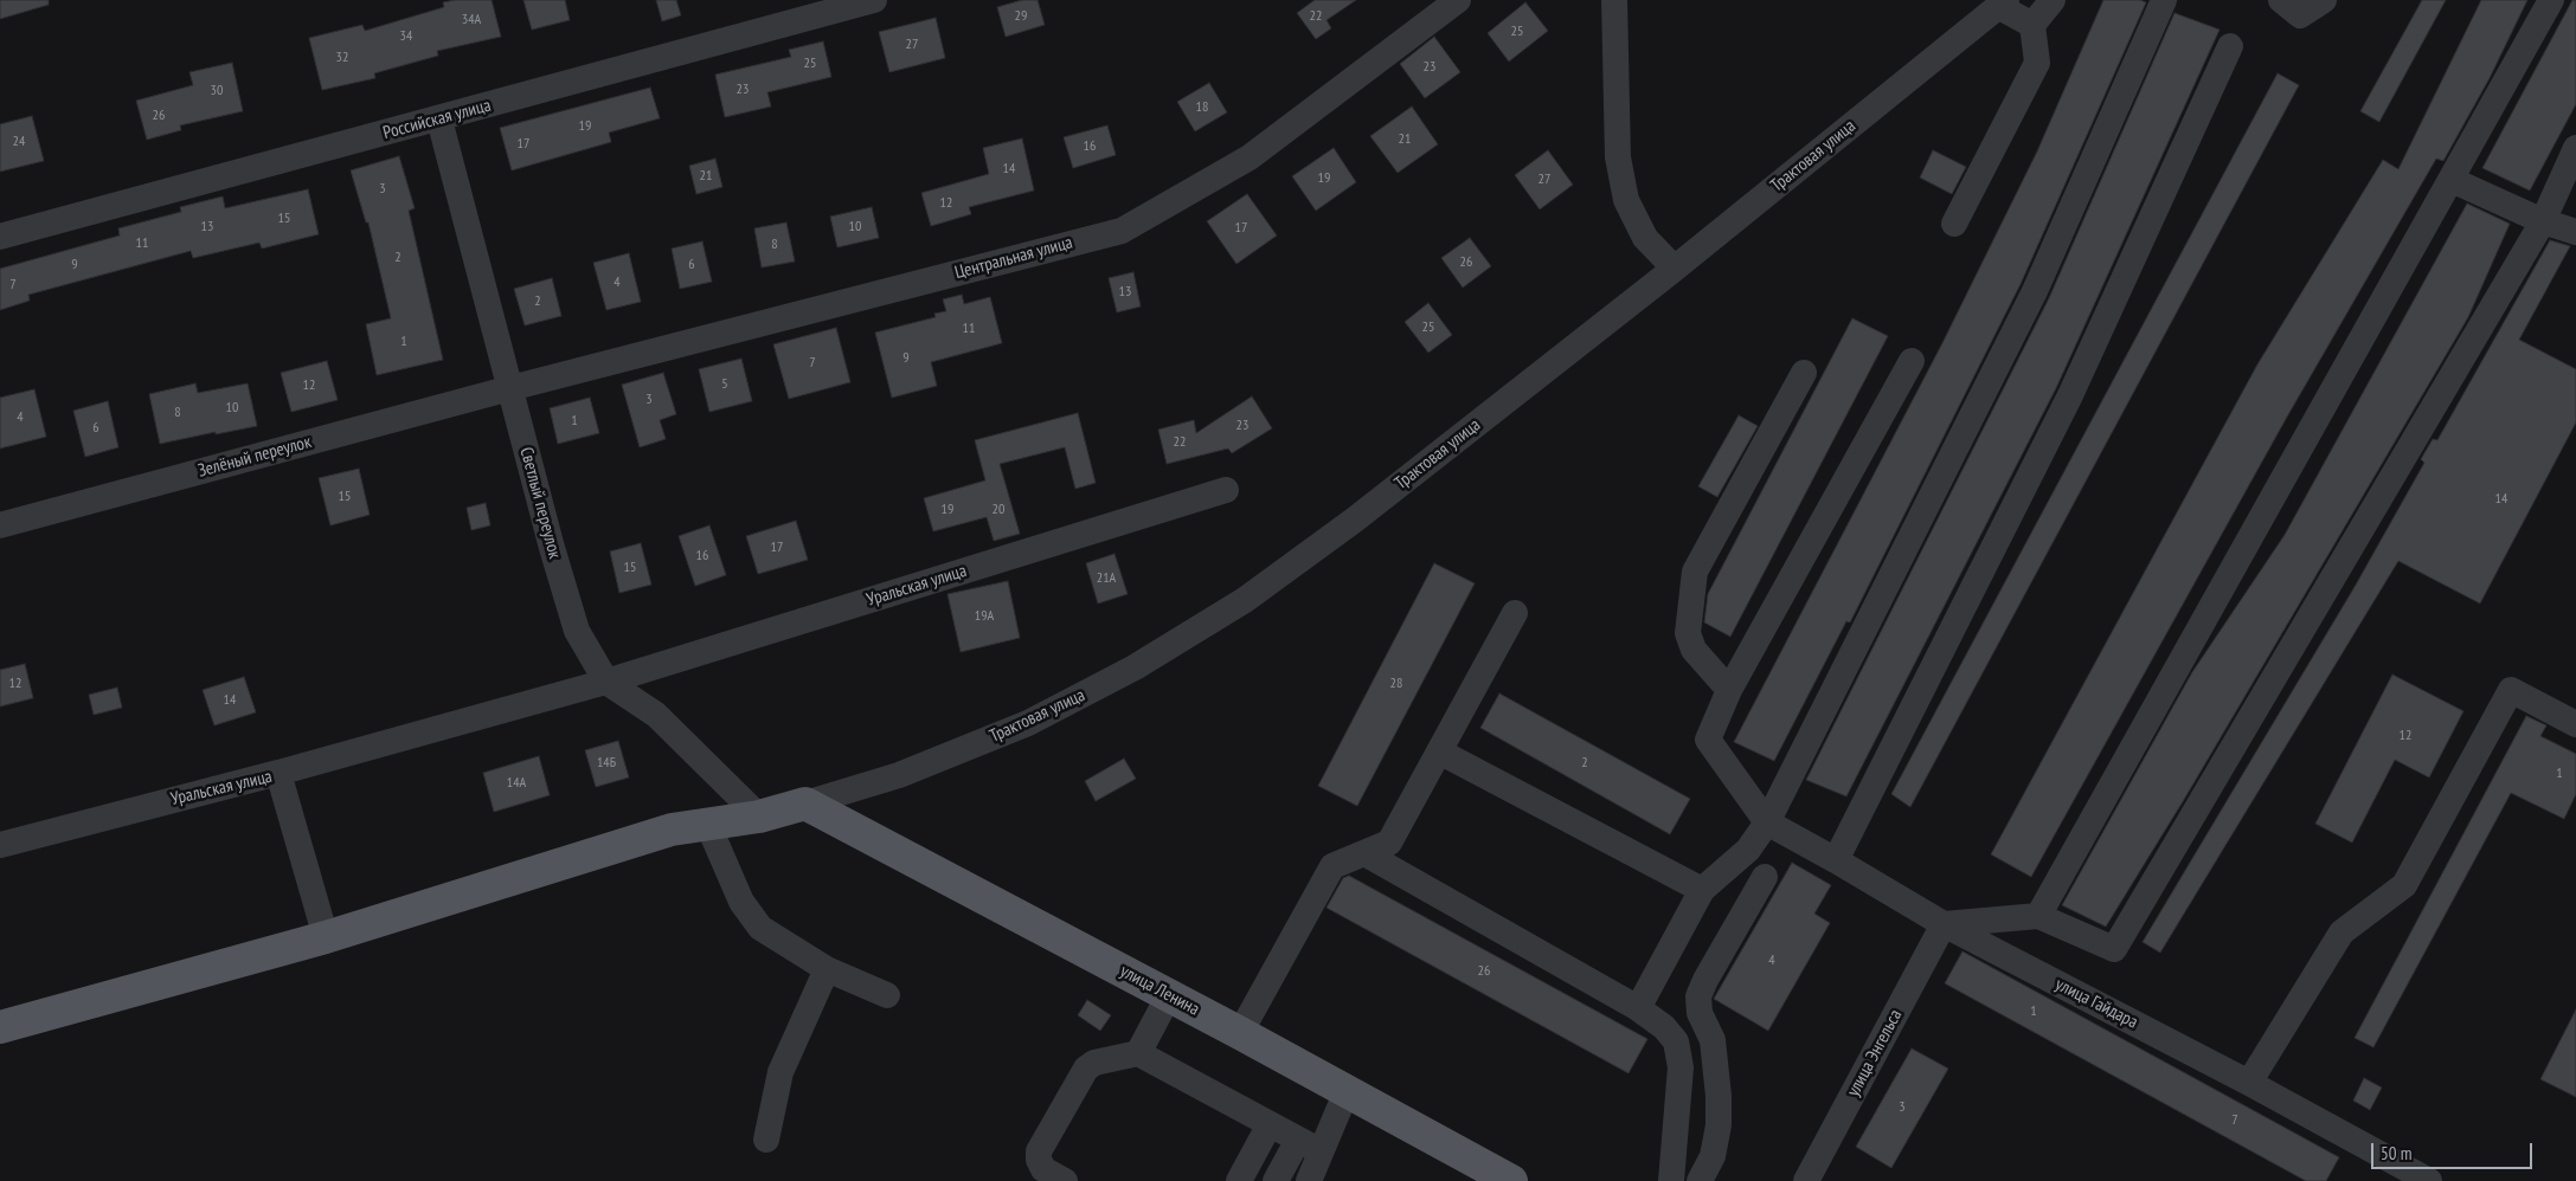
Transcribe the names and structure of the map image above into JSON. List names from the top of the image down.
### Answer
{
  "streets": {
    "main road": ["улица Ленина"],
    "street": [
      "Российская улица",
      "Трактовая улица",
      "Центральная улица",
      "Зелёный переулок",
      "Светлый переулок",
      "Уральская улица",
      "улица Гайдара",
      "улица Энгельса"
    ]
  },
  "crossings": [
    ["Российская улица", "Светлый переулок"],
    ["Трактовая улица", "улица Ленина"],
    ["Центральная улица", "Зелёный переулок"],
    ["Центральная улица", "Светлый переулок"],
    ["Зелёный переулок", "Светлый переулок"],
    ["Светлый переулок", "Уральская улица"],
    ["улица Гайдара", "улица Энгельса"]
  ],
  "house_numbers": [
    "29",
    "22",
    "34А",
    "25",
    "34",
    "27",
    "32",
    "25",
    "23",
    "23",
    "30",
    "18",
    "26",
    "19",
    "21",
    "24",
    "17",
    "16",
    "14",
    "21",
    "19",
    "27",
    "3",
    "12",
    "15",
    "13",
    "10",
    "17",
    "11",
    "8",
    "2",
    "26",
    "9",
    "6",
    "4",
    "7",
    "13",
    "2",
    "25",
    "11",
    "1",
    "9",
    "7",
    "5",
    "12",
    "3",
    "10",
    "8",
    "4",
    "1",
    "23",
    "6",
    "22",
    "15",
    "14",
    "19",
    "20",
    "17",
    "16",
    "15",
    "21А",
    "19А",
    "12",
    "28",
    "14",
    "12",
    "14Б",
    "2",
    "1",
    "14А",
    "4",
    "26",
    "1",
    "3",
    "7"
  ],
  "scale_bar": "50 m"
}
